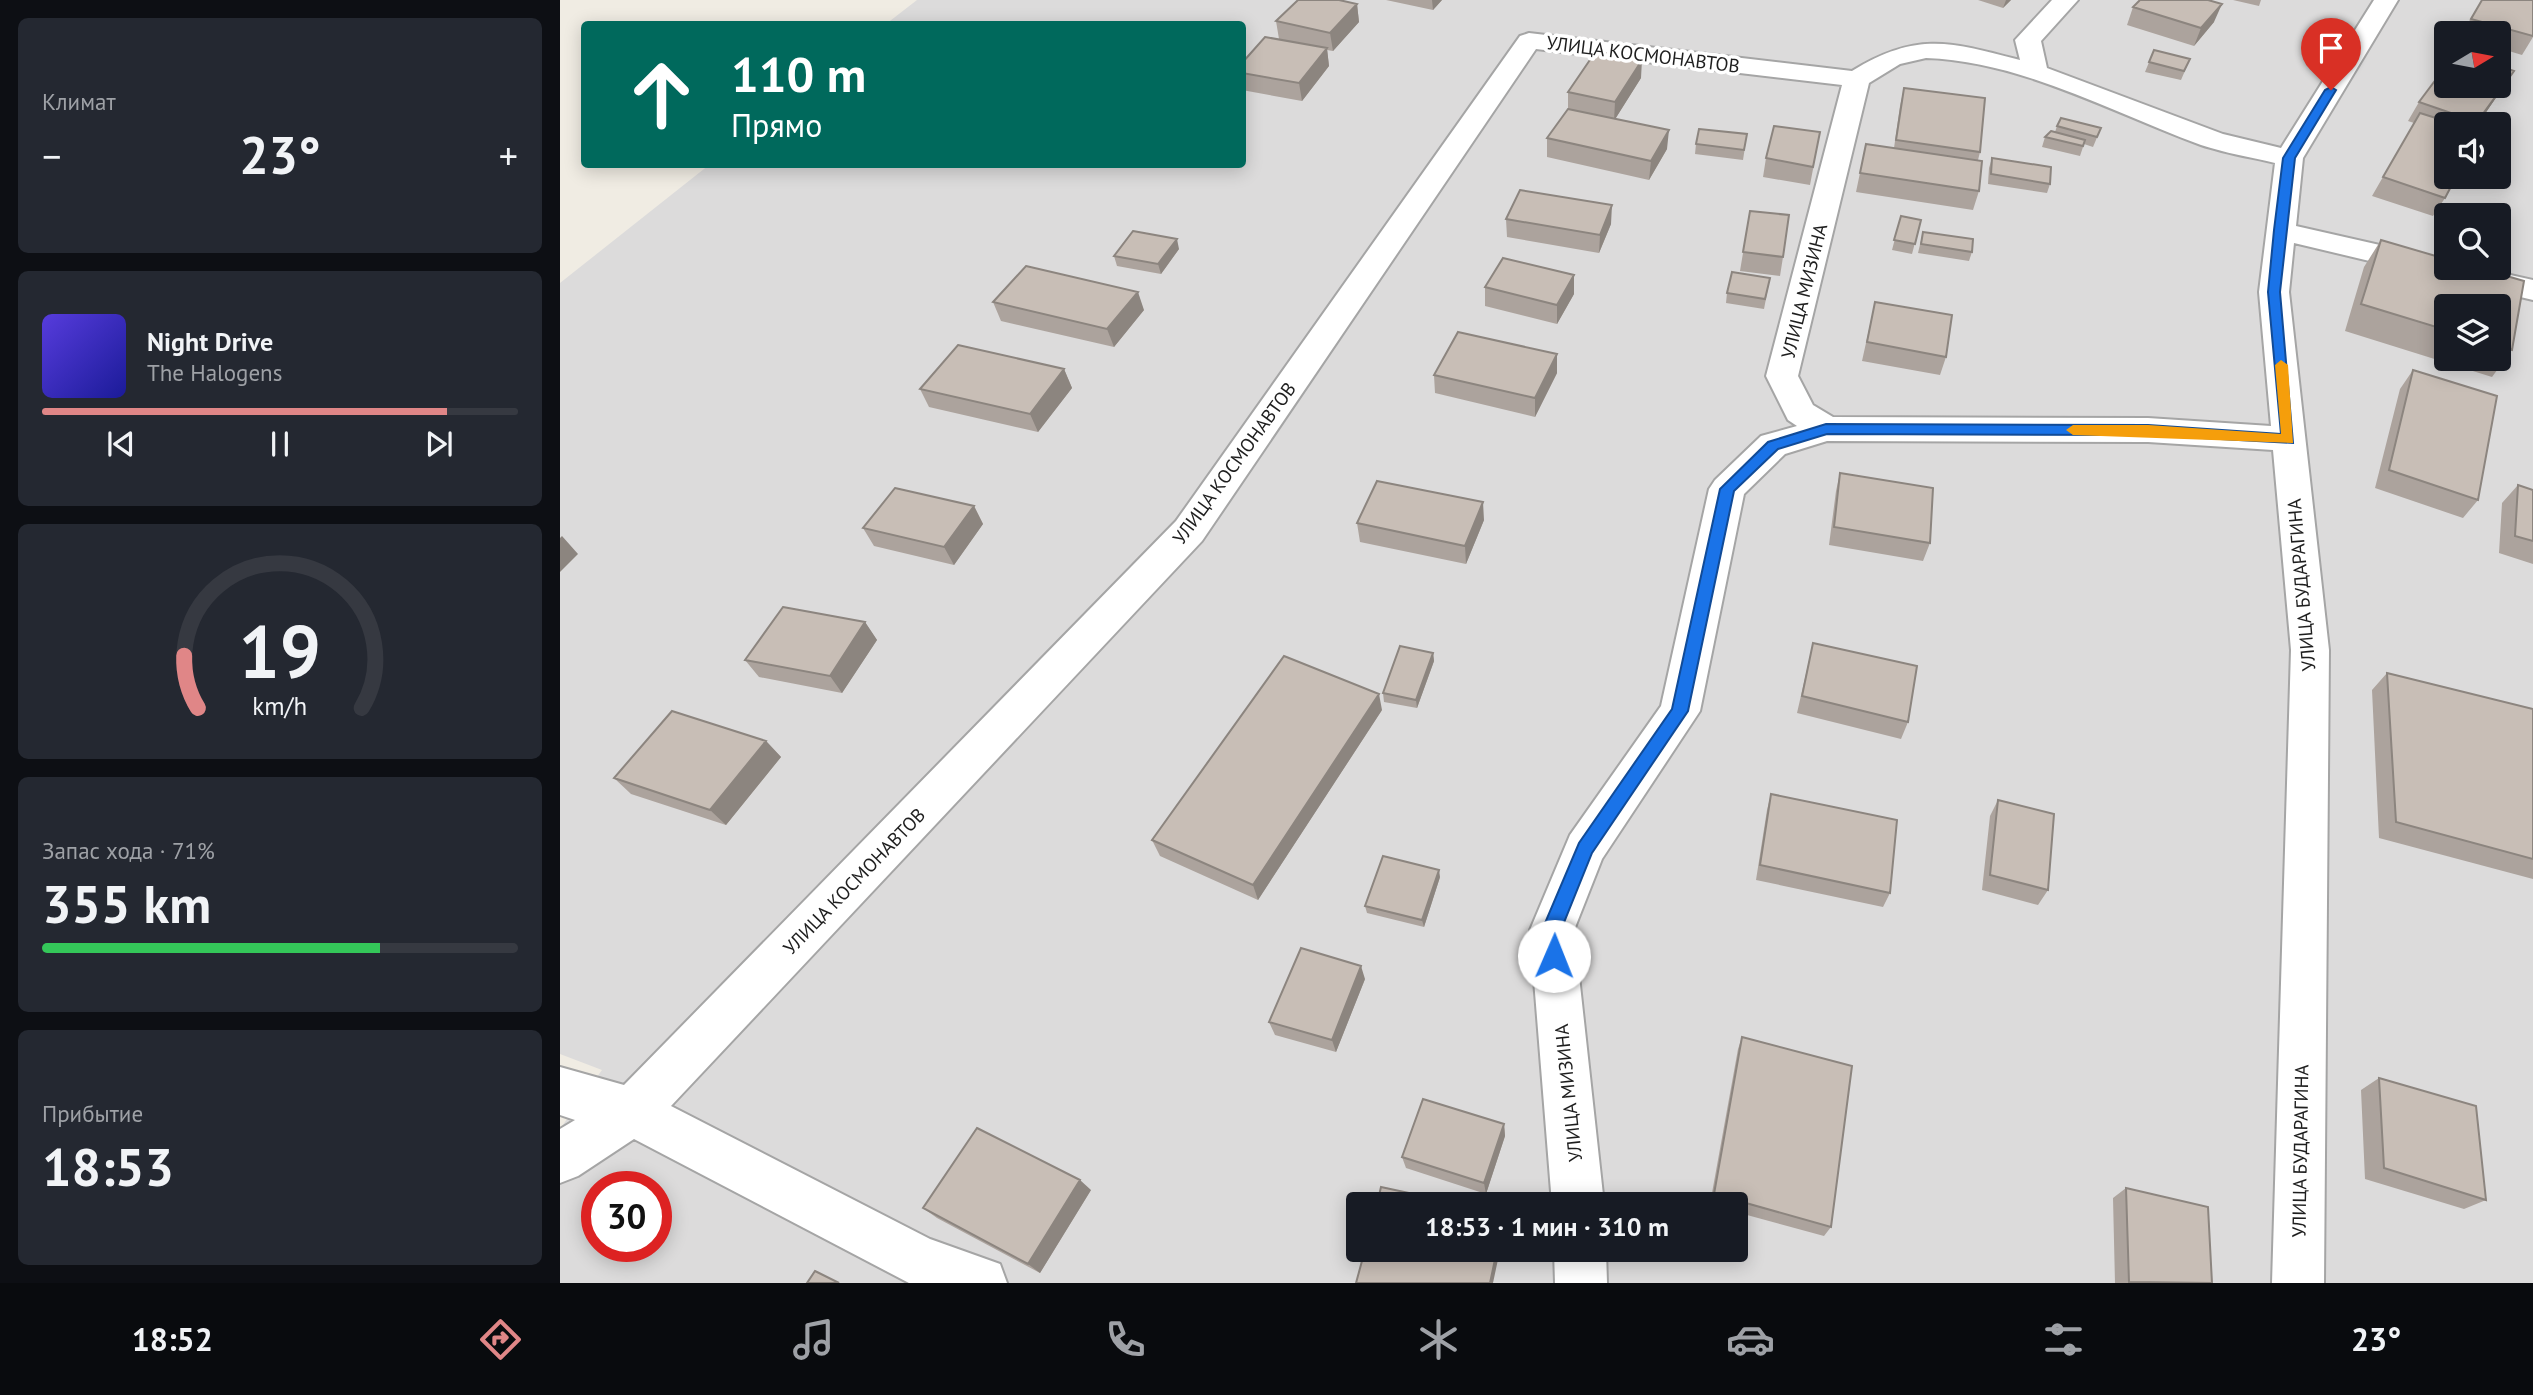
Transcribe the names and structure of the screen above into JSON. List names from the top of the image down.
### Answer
{
  "streets": {
    "street": ["УЛИЦА КОСМОНАВТОВ", "УЛИЦА МИЗИНА", "УЛИЦА БУДАРАГИНА"]
  },
  "crossings": [
    ["УЛИЦА КОСМОНАВТОВ", "УЛИЦА МИЗИНА"]
  ],
  "north": "right",
  "page": {
    "tile": [
      "Климат",
      ["Запас хода · 71%", "355 km"],
      ["Прибытие", "18:53"]
    ],
    "turn": ["110 m", "Прямо"],
    "heat": ["−", "23°", "+"],
    "song": ["Night Drive", "The Halogens"],
    "limit": "30",
    "trip": "18:53 · 1 мин · 310 m",
    "tabs": ["18:52", "23°"],
    "gauge": ["19", "km/h"]
  }
}
